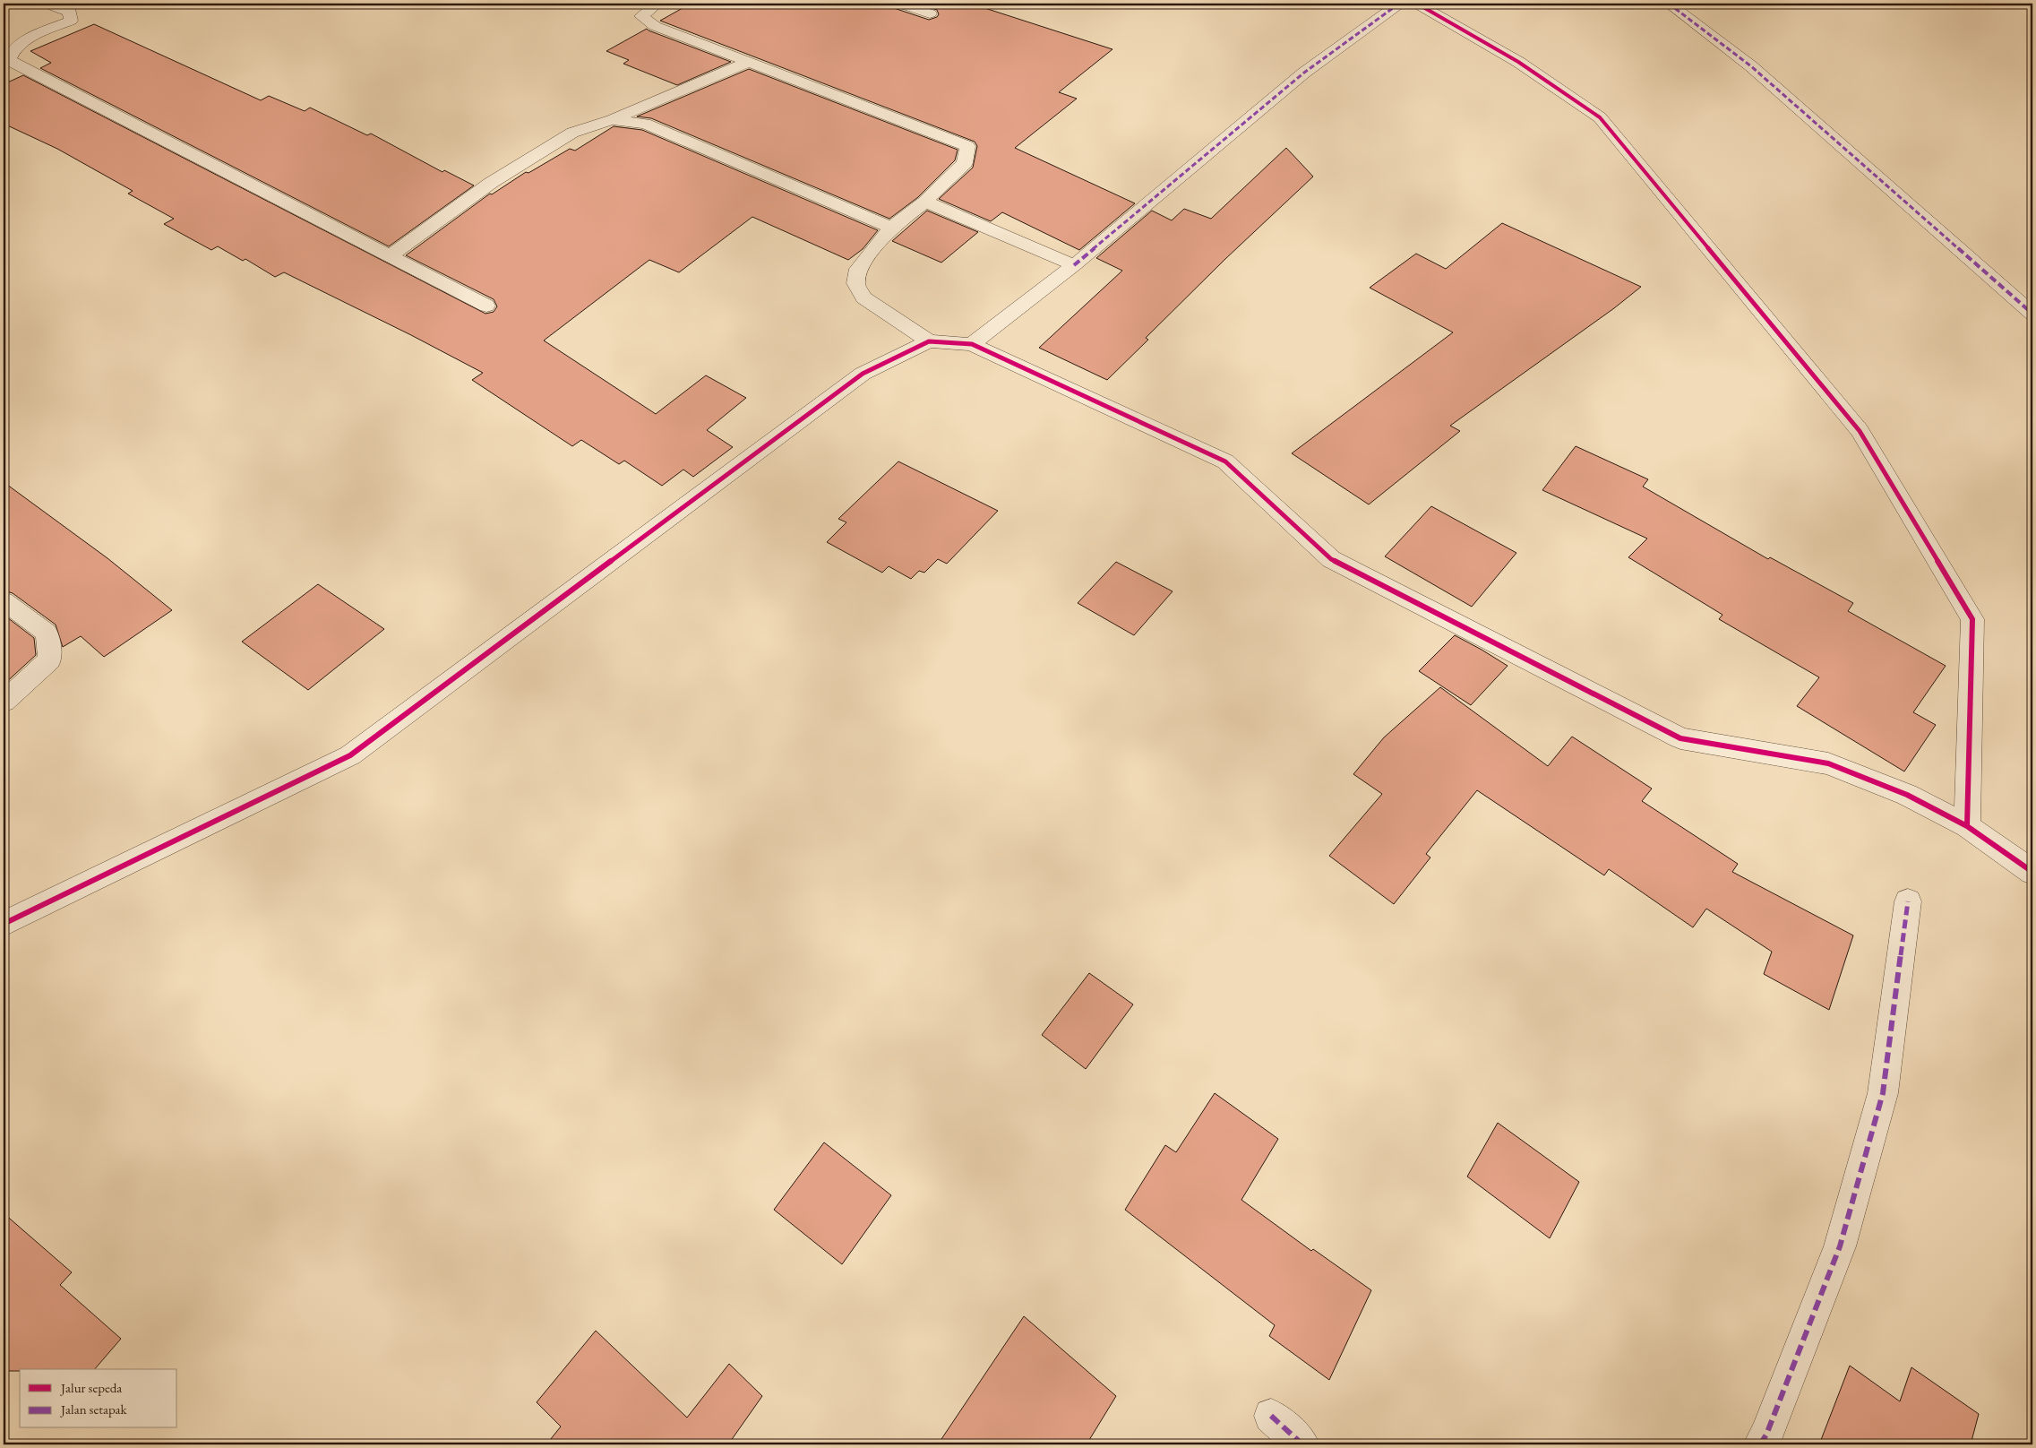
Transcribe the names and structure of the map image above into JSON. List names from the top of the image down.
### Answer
{
  "legend": ["Jalur sepeda", "Jalan setapak"]
}
